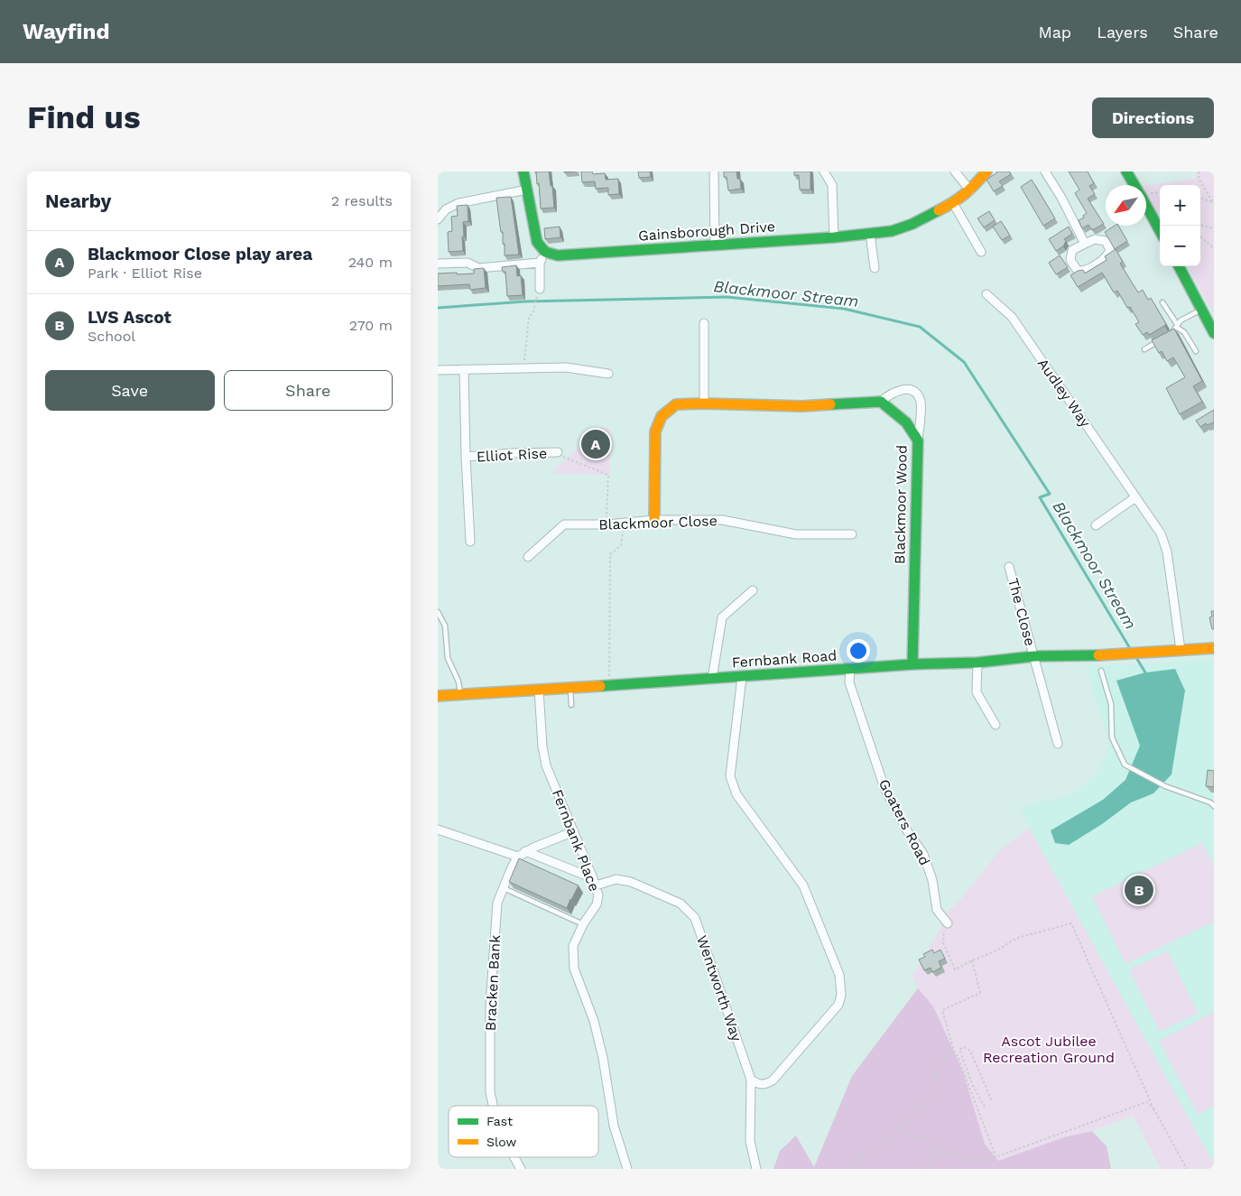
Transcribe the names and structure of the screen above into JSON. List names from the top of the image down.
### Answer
{
  "streets": {
    "street": [
      "Gainsborough Drive",
      "Audley Way",
      "Elliot Rise",
      "Blackmoor Wood",
      "Blackmoor Close",
      "The Close",
      "Fernbank Road",
      "Goaters Road",
      "Fernbank Place",
      "Bracken Bank",
      "Wentworth Way"
    ]
  },
  "crossings": [
    ["Audley Way", "Fernbank Road"],
    ["Blackmoor Wood", "Fernbank Road"],
    ["The Close", "Fernbank Road"],
    ["Fernbank Road", "Goaters Road"],
    ["Fernbank Road", "Fernbank Place"],
    ["Fernbank Place", "Wentworth Way"]
  ],
  "water": ["Blackmoor Stream"],
  "parks": ["Ascot Jubilee Recreation Ground"],
  "legend": ["Fast", "Slow"],
  "north": "bottom left",
  "page": {
    "header": "Wayfind",
    "nav": ["Map", "Layers", "Share"],
    "buttons": [
      "Directions",
      ["Save", "Share"]
    ],
    "title": "Find us",
    "heading": ["Nearby", "2 results"],
    "map_buttons": ["+", "−"],
    "list": [
      {
        "mark": "A",
        "name": "Blackmoor Close play area",
        "note": "Park · Elliot Rise",
        "value": "240 m"
      },
      {
        "mark": "B",
        "name": "LVS Ascot",
        "note": "School",
        "value": "270 m"
      }
    ],
    "pins": ["A", "B"]
  }
}
